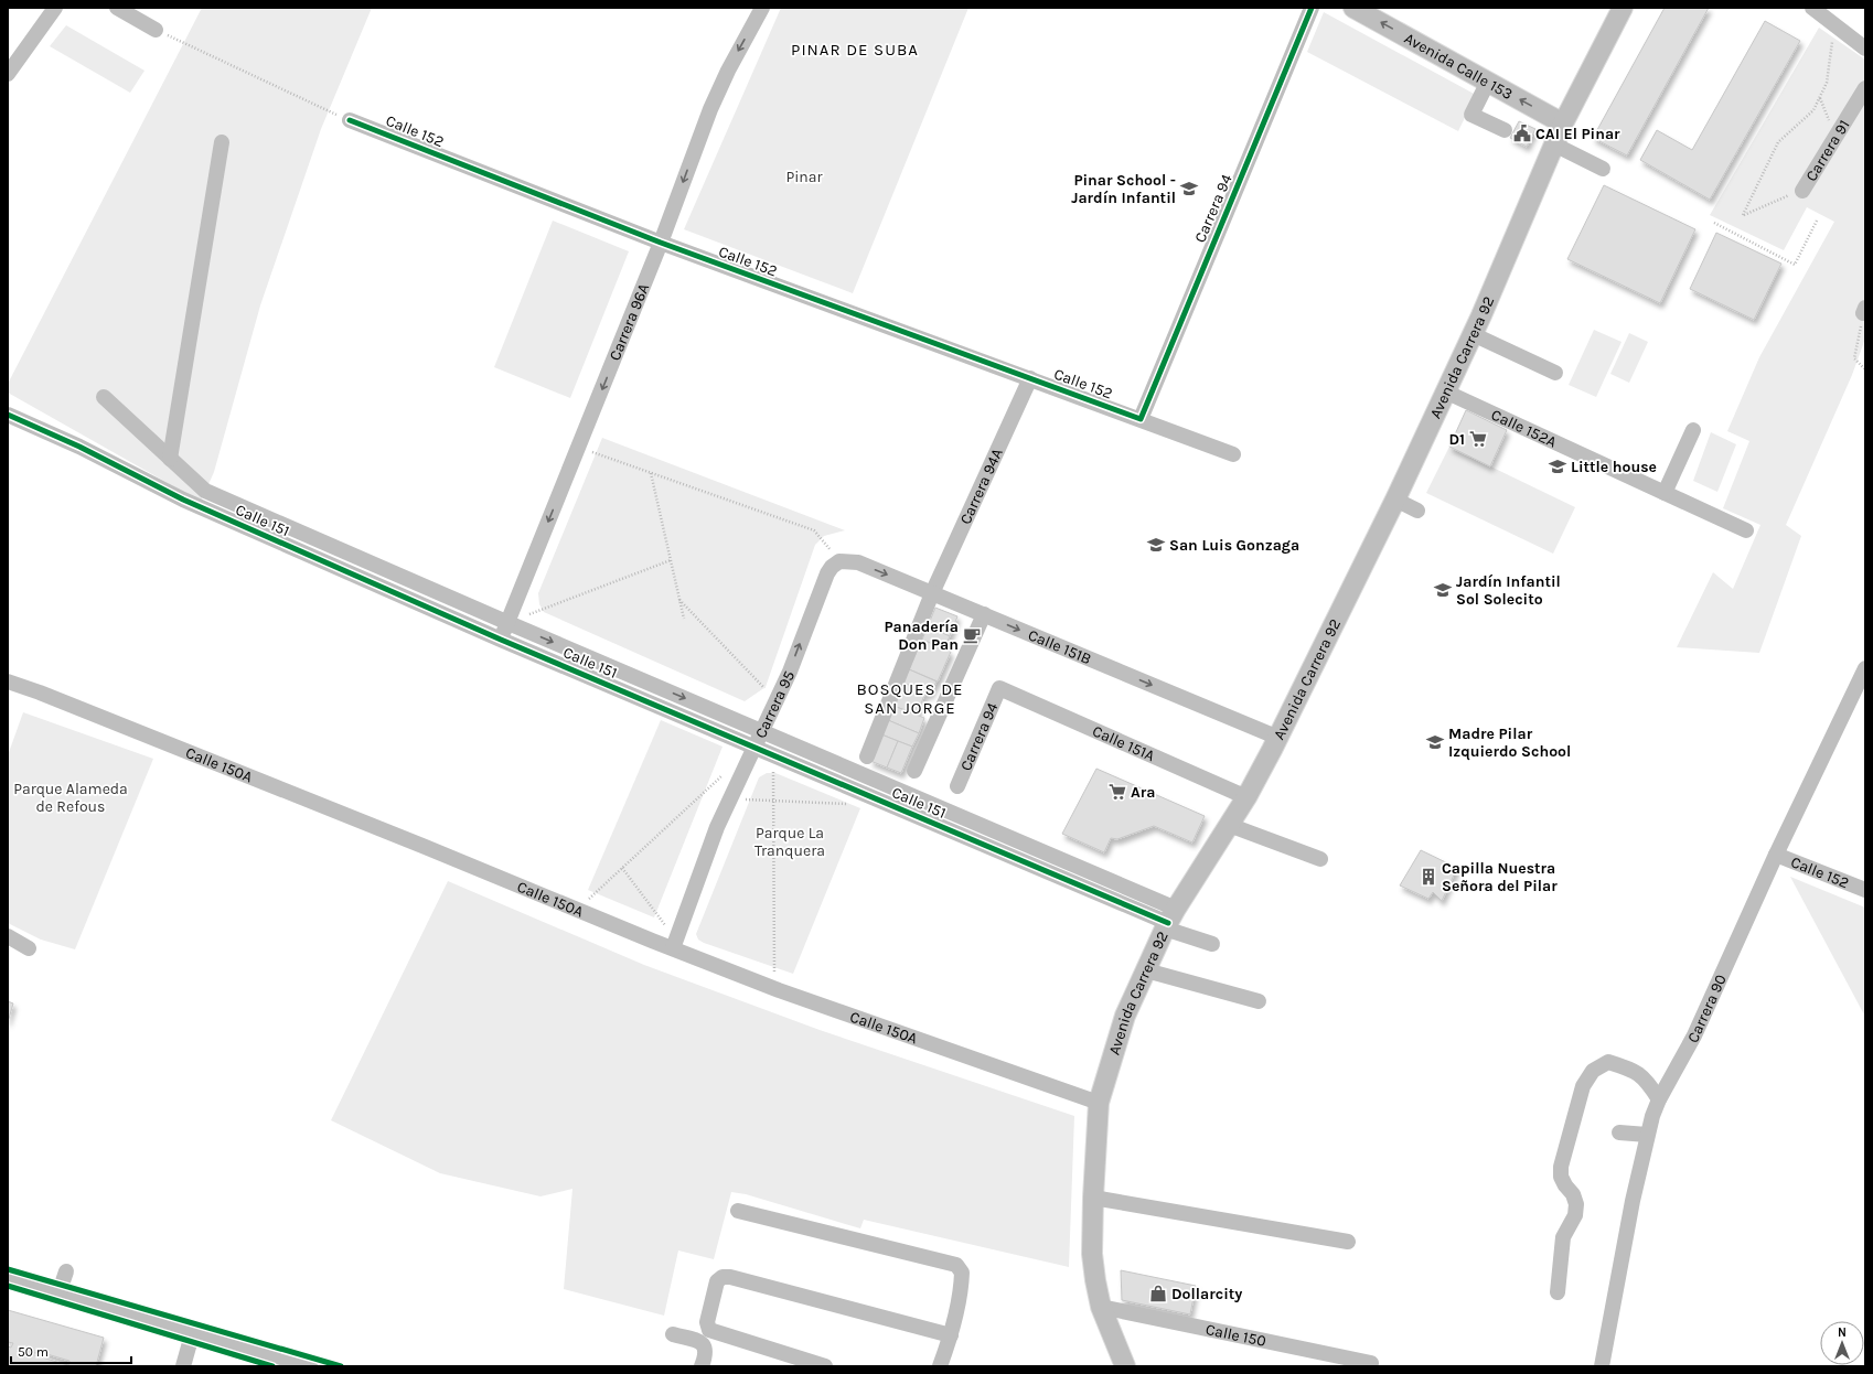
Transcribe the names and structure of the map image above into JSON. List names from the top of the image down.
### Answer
{
  "streets": {
    "main road": ["Avenida Calle 153", "Avenida Carrera 92"],
    "street": [
      "Calle 152",
      "Carrera 91",
      "Carrera 94",
      "Carrera 96A",
      "Calle 152A",
      "Carrera 94A",
      "Calle 151",
      "Calle 151B",
      "Carrera 95",
      "Calle 151A",
      "Calle 150A",
      "Carrera 90",
      "Calle 150"
    ]
  },
  "crossings": [
    ["Avenida Calle 153", "Avenida Carrera 92"],
    ["Calle 152", "Carrera 94"],
    ["Calle 152", "Carrera 96A"],
    ["Calle 152", "Carrera 94A"],
    ["Calle 152", "Carrera 90"],
    ["Carrera 94", "Calle 151A"],
    ["Carrera 96A", "Calle 151"],
    ["Avenida Carrera 92", "Calle 152A"],
    ["Avenida Carrera 92", "Calle 151"],
    ["Avenida Carrera 92", "Calle 151B"],
    ["Avenida Carrera 92", "Calle 151A"],
    ["Avenida Carrera 92", "Calle 150A"],
    ["Avenida Carrera 92", "Calle 150"],
    ["Carrera 94A", "Calle 151B"],
    ["Calle 151", "Carrera 95"],
    ["Calle 151B", "Carrera 95"],
    ["Carrera 95", "Calle 150A"]
  ],
  "one_way": [
    "Avenida Calle 153",
    "Carrera 96A",
    "Calle 151B",
    "Carrera 95"
  ],
  "districts": ["PINAR DE SUBA", "BOSQUES DE SAN JORGE"],
  "parks": ["Pinar", "Parque Alameda de Refous", "Parque La Tranquera"],
  "places": {
    "public building": ["CAI El Pinar"],
    "school or university": [
      "Pinar School - Jardín Infantil",
      "Little house",
      "San Luis Gonzaga",
      "Jardín Infantil Sol Solecito",
      "Madre Pilar Izquierdo School"
    ],
    "supermarket": ["D1", "Ara"],
    "cafe": ["Panadería Don Pan"],
    "building": ["Capilla Nuestra Señora del Pilar"],
    "shop": ["Dollarcity"]
  },
  "scale_bar": "50 m",
  "north": "top"
}
